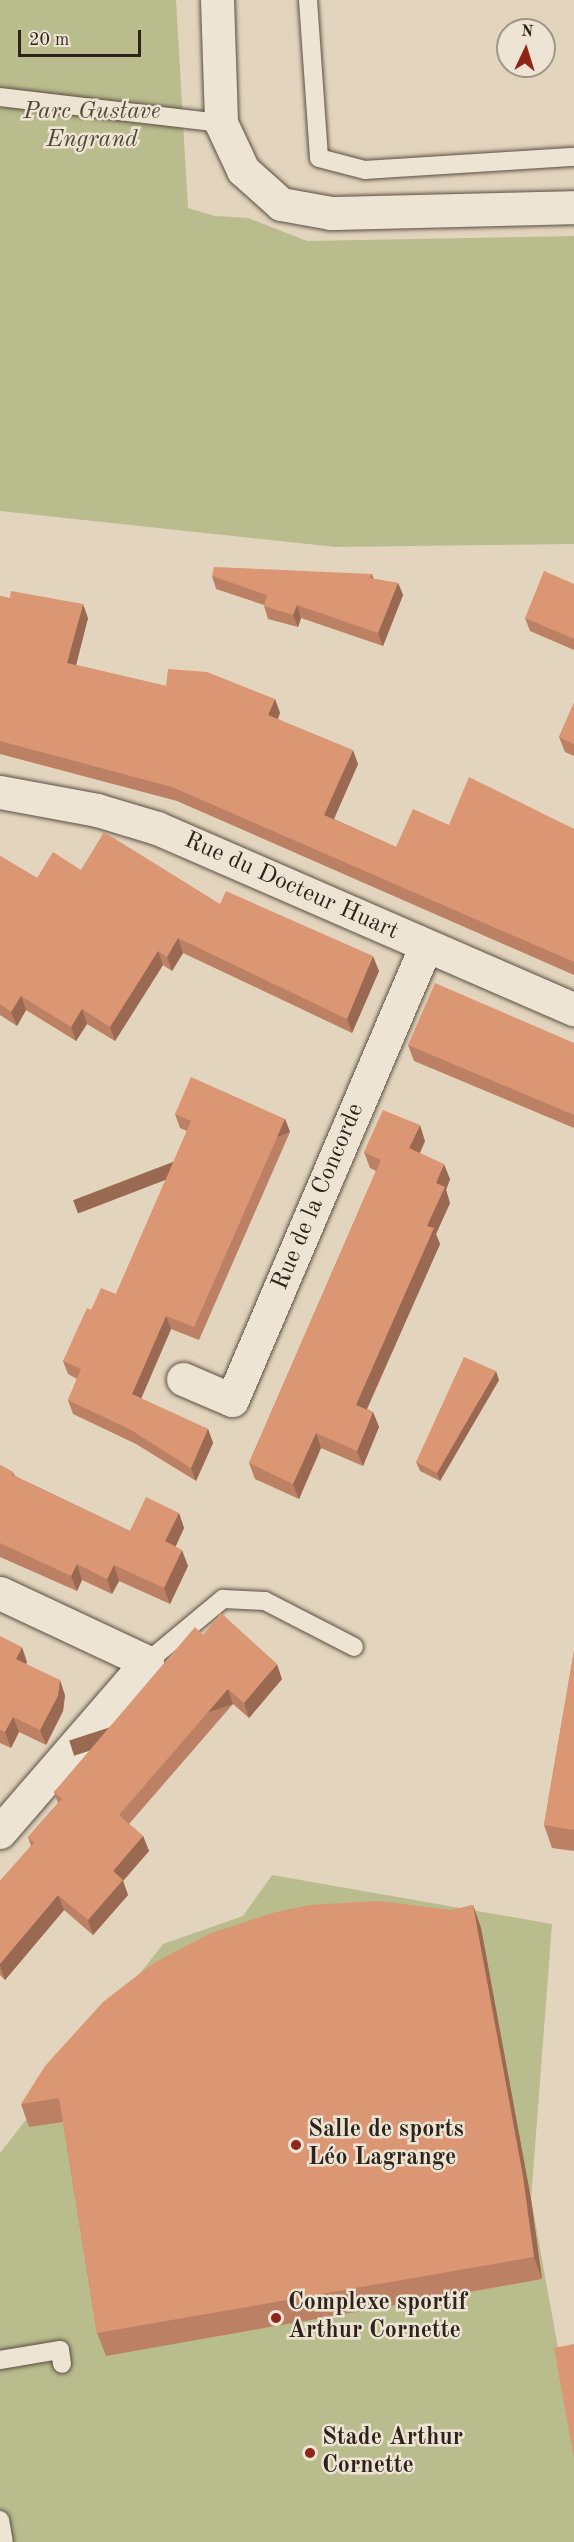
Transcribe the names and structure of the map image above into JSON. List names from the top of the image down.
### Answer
{
  "streets": {
    "street": ["Rue du Docteur Huart", "Rue de la Concorde"]
  },
  "crossings": [
    ["Rue du Docteur Huart", "Rue de la Concorde"]
  ],
  "parks": ["Parc Gustave Engrand"],
  "places": ["Salle de sports Léo Lagrange", "Complexe sportif Arthur Cornette", "Stade Arthur Cornette"],
  "scale_bar": "20 m",
  "north": "top"
}
